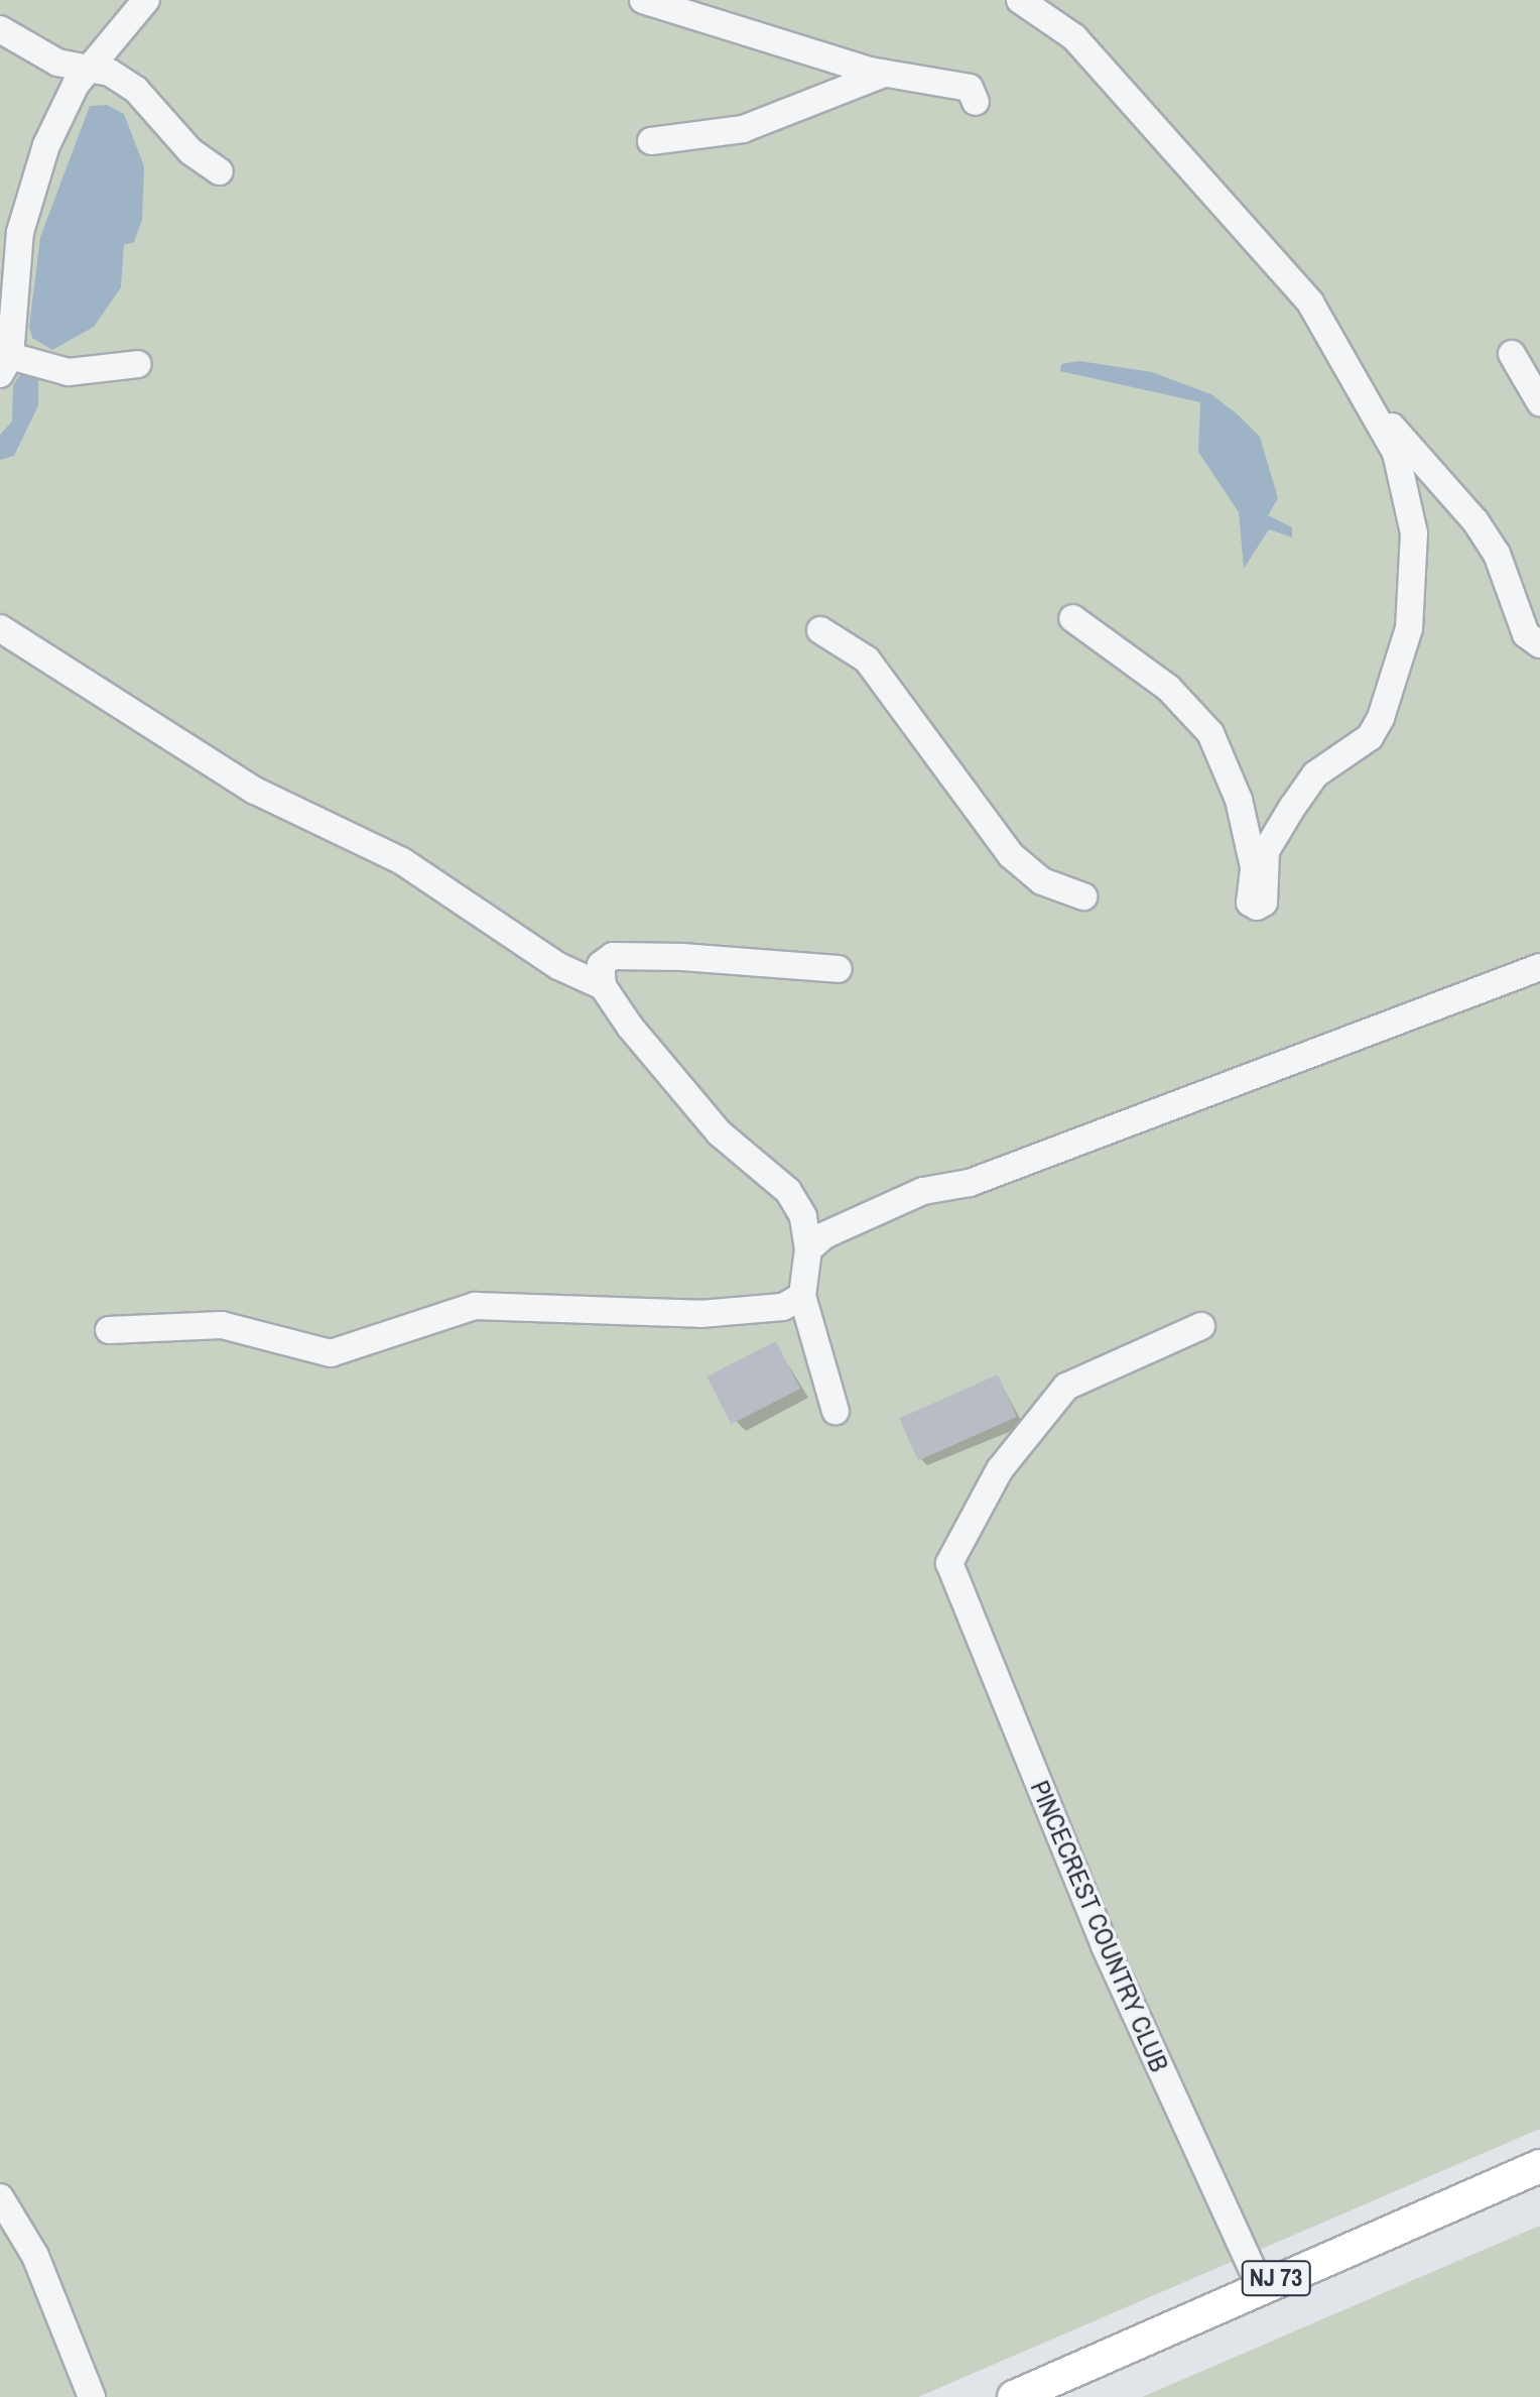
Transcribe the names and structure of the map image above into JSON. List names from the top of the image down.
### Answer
{
  "streets": {
    "main road": ["NJ 73"],
    "street": ["PINCECREST COUNTRY CLUB"]
  },
  "crossings": [
    ["PINCECREST COUNTRY CLUB", "NJ 73"]
  ]
}
